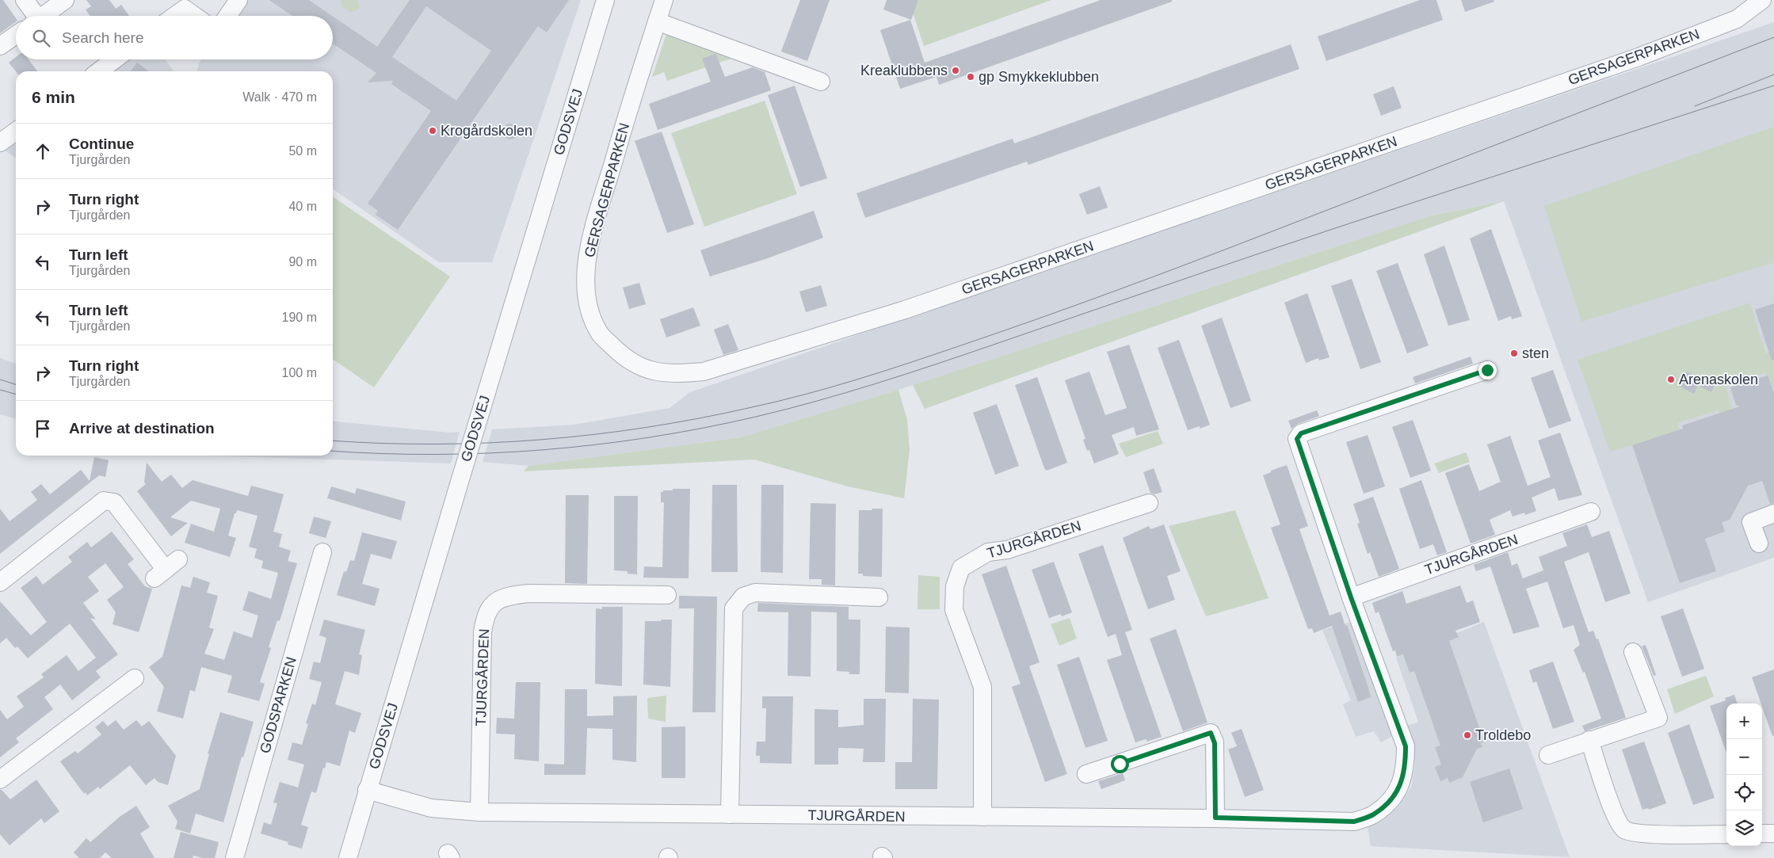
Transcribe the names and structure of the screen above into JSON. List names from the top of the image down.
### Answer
{
  "streets": {
    "street": [
      "GERSAGERPARKEN",
      "GODSVEJ",
      "TJURGÅRDEN",
      "GODSPARKEN"
    ]
  },
  "crossings": [
    ["GODSVEJ", "TJURGÅRDEN"]
  ],
  "places": [
    "Kreaklubbens",
    "gp Smykkeklubben",
    "Krogårdskolen",
    "sten",
    "Arenaskolen",
    "Troldebo"
  ],
  "page": {
    "search": "Search here",
    "heading": ["6 min", "Walk · 470 m"],
    "list": [
      ["Continue", "Tjurgården", "50 m"],
      ["Turn right", "Tjurgården", "40 m"],
      ["Turn left", "Tjurgården", "90 m"],
      ["Turn left", "Tjurgården", "190 m"],
      ["Turn right", "Tjurgården", "100 m"],
      "Arrive at destination"
    ],
    "map_buttons": ["+", "−"]
  }
}
